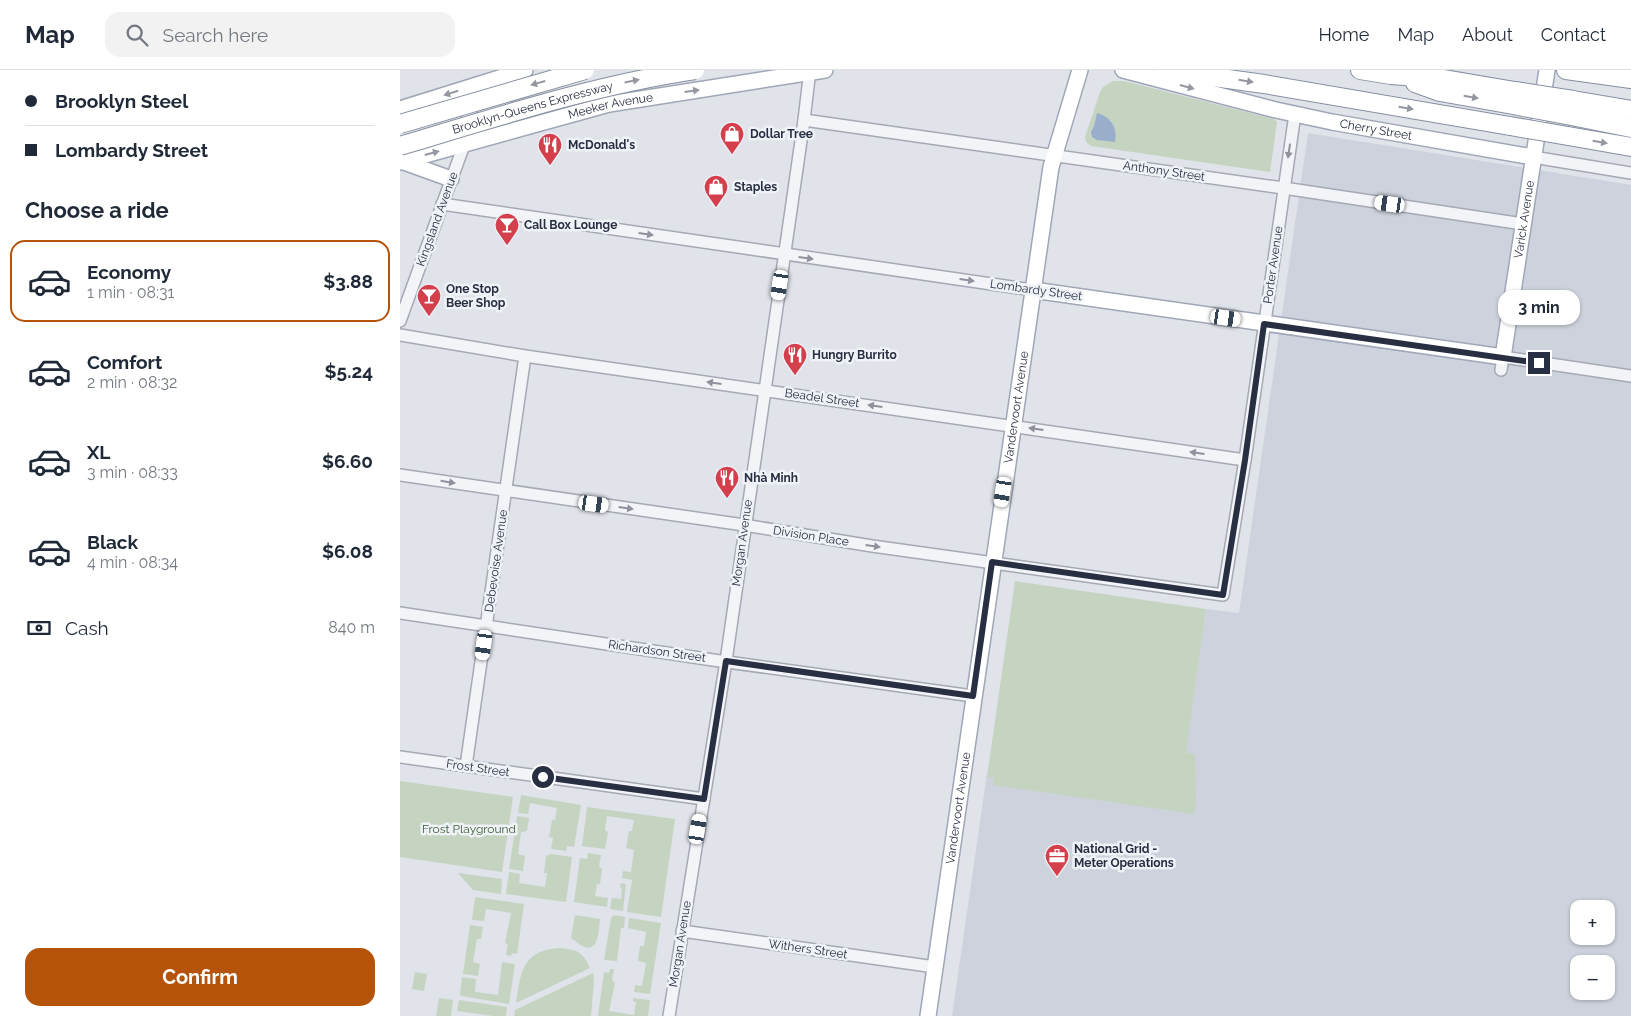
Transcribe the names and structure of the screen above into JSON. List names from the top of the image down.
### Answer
{
  "streets": {
    "highway": ["Brooklyn-Queens Expressway"],
    "main road": [
      "Meeker Avenue",
      "Cherry Street",
      "Varick Avenue",
      "Lombardy Street",
      "Vandervoort Avenue"
    ],
    "street": [
      "Anthony Street",
      "Kingsland Avenue",
      "Porter Avenue",
      "Beadel Street",
      "Division Place",
      "Morgan Avenue",
      "Debevoise Avenue",
      "Richardson Street",
      "Frost Street",
      "Withers Street"
    ]
  },
  "crossings": [
    ["Meeker Avenue", "Kingsland Avenue"],
    ["Meeker Avenue", "Morgan Avenue"],
    ["Cherry Street", "Varick Avenue"],
    ["Cherry Street", "Porter Avenue"],
    ["Anthony Street", "Varick Avenue"],
    ["Anthony Street", "Porter Avenue"],
    ["Anthony Street", "Vandervoort Avenue"],
    ["Anthony Street", "Morgan Avenue"],
    ["Kingsland Avenue", "Lombardy Street"],
    ["Varick Avenue", "Lombardy Street"],
    ["Porter Avenue", "Lombardy Street"],
    ["Porter Avenue", "Beadel Street"],
    ["Porter Avenue", "Division Place"],
    ["Lombardy Street", "Vandervoort Avenue"],
    ["Lombardy Street", "Morgan Avenue"],
    ["Beadel Street", "Vandervoort Avenue"],
    ["Beadel Street", "Morgan Avenue"],
    ["Beadel Street", "Debevoise Avenue"],
    ["Vandervoort Avenue", "Division Place"],
    ["Vandervoort Avenue", "Richardson Street"],
    ["Vandervoort Avenue", "Withers Street"],
    ["Division Place", "Morgan Avenue"],
    ["Division Place", "Debevoise Avenue"],
    ["Morgan Avenue", "Richardson Street"],
    ["Morgan Avenue", "Frost Street"],
    ["Morgan Avenue", "Withers Street"],
    ["Debevoise Avenue", "Richardson Street"],
    ["Debevoise Avenue", "Frost Street"]
  ],
  "one_way": ["Lombardy Street", "Beadel Street", "Division Place"],
  "parks": ["Frost Playground"],
  "places": {
    "shop": ["Dollar Tree", "Staples"],
    "restaurant": ["McDonald's", "Hungry Burrito", "Nhà Minh"],
    "bar": ["Call Box Lounge", "One Stop Beer Shop"],
    "office": ["National Grid - Meter Operations"]
  },
  "page": {
    "header": "Map",
    "search": "Search here",
    "nav": [
      "Home",
      "Map",
      "About",
      "Contact"
    ],
    "banner": ["Brooklyn Steel", "Lombardy Street"],
    "heading": "Choose a ride",
    "list": [
      {
        "name": "Economy",
        "note": "1 min · 08:31",
        "value": "$3.88"
      },
      {
        "name": "Comfort",
        "note": "2 min · 08:32",
        "value": "$5.24"
      },
      {
        "name": "XL",
        "note": "3 min · 08:33",
        "value": "$6.60"
      },
      {
        "name": "Black",
        "note": "4 min · 08:34",
        "value": "$6.08"
      }
    ],
    "bubble": "3 min",
    "pay": ["Cash", "840 m"],
    "map_buttons": ["+", "−"],
    "buttons": "Confirm"
  }
}
